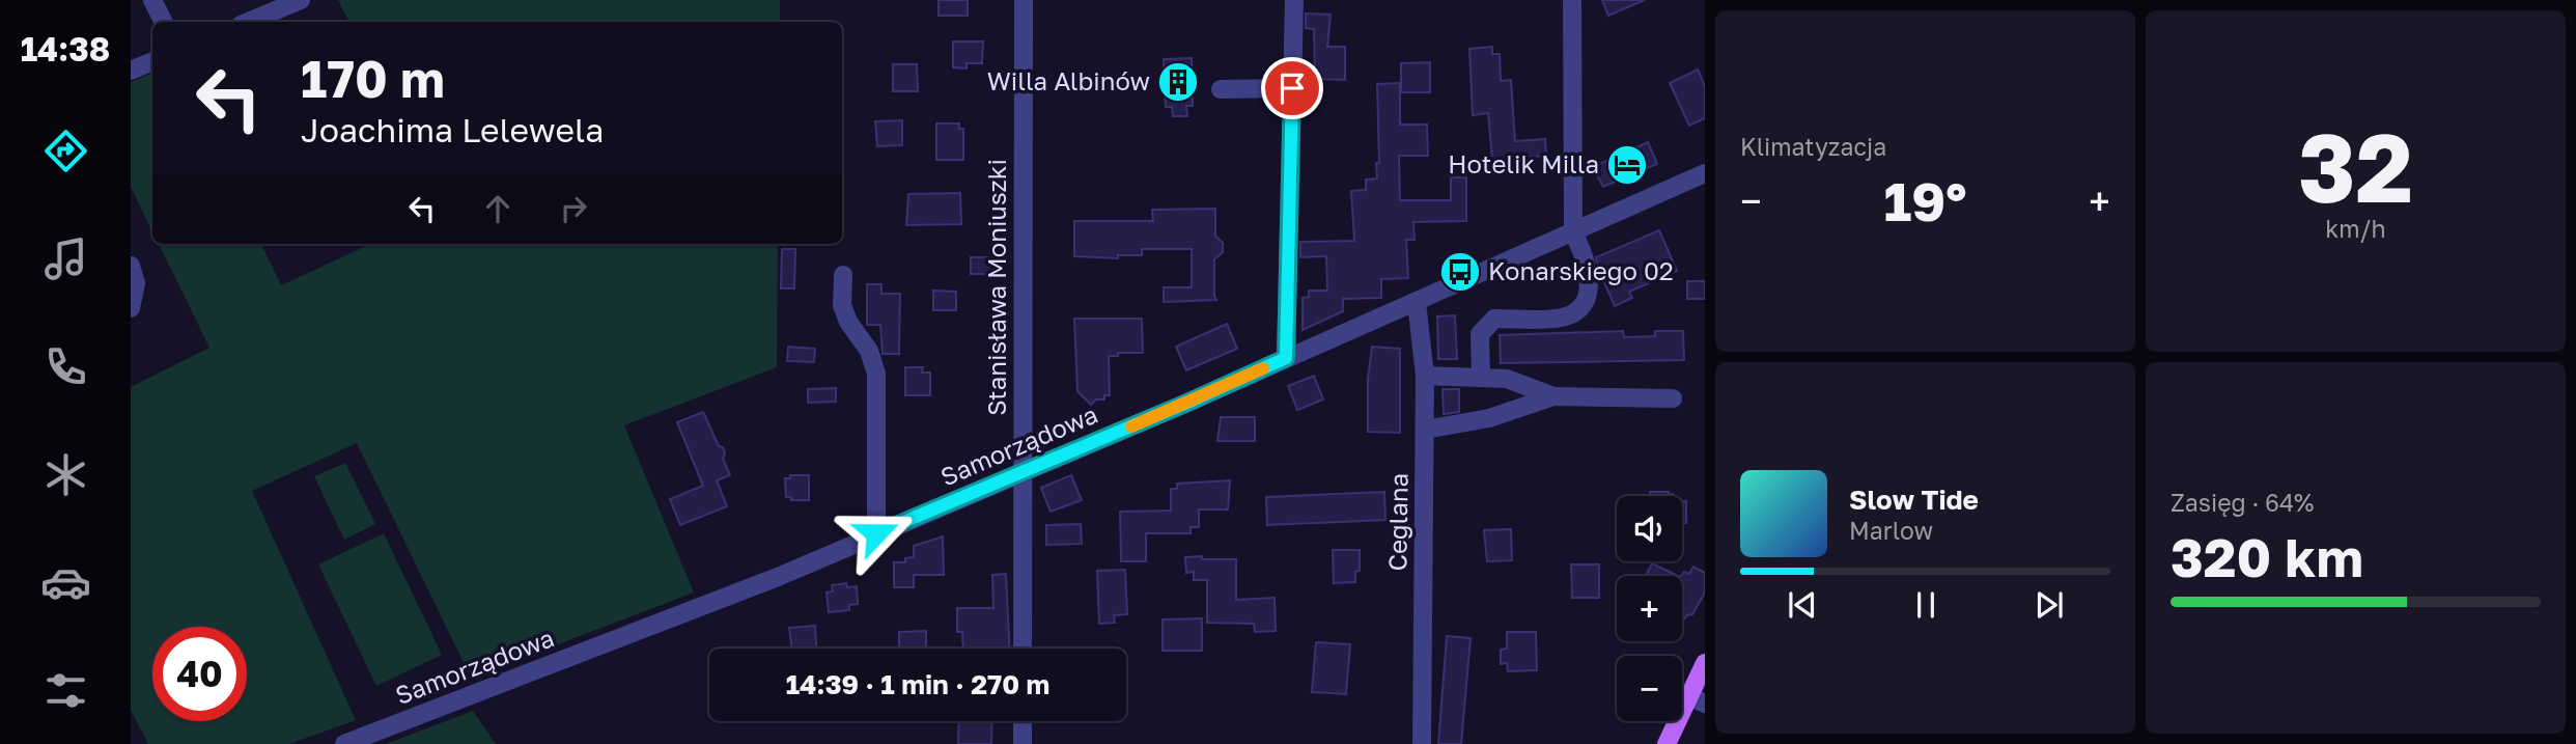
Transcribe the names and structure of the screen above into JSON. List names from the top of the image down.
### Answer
{
  "streets": {
    "street": ["Stanisława Moniuszki", "Samorządowa", "Ceglana"]
  },
  "crossings": [
    ["Stanisława Moniuszki", "Samorządowa"],
    ["Samorządowa", "Ceglana"]
  ],
  "places": {
    "building": ["Willa Albinów"],
    "hotel": ["Hotelik Milla"],
    "bus stop": ["Konarskiego 02"]
  },
  "page": {
    "tabs": "14:38",
    "tile": [
      "Klimatyzacja",
      ["32", "km/h"],
      ["Zasięg · 64%", "320 km"]
    ],
    "turn": ["170 m", "Joachima Lelewela"],
    "heat": ["−", "19°", "+"],
    "song": ["Slow Tide", "Marlow"],
    "map_buttons": ["+", "−"],
    "limit": "40",
    "trip": "14:39 · 1 min · 270 m"
  }
}
